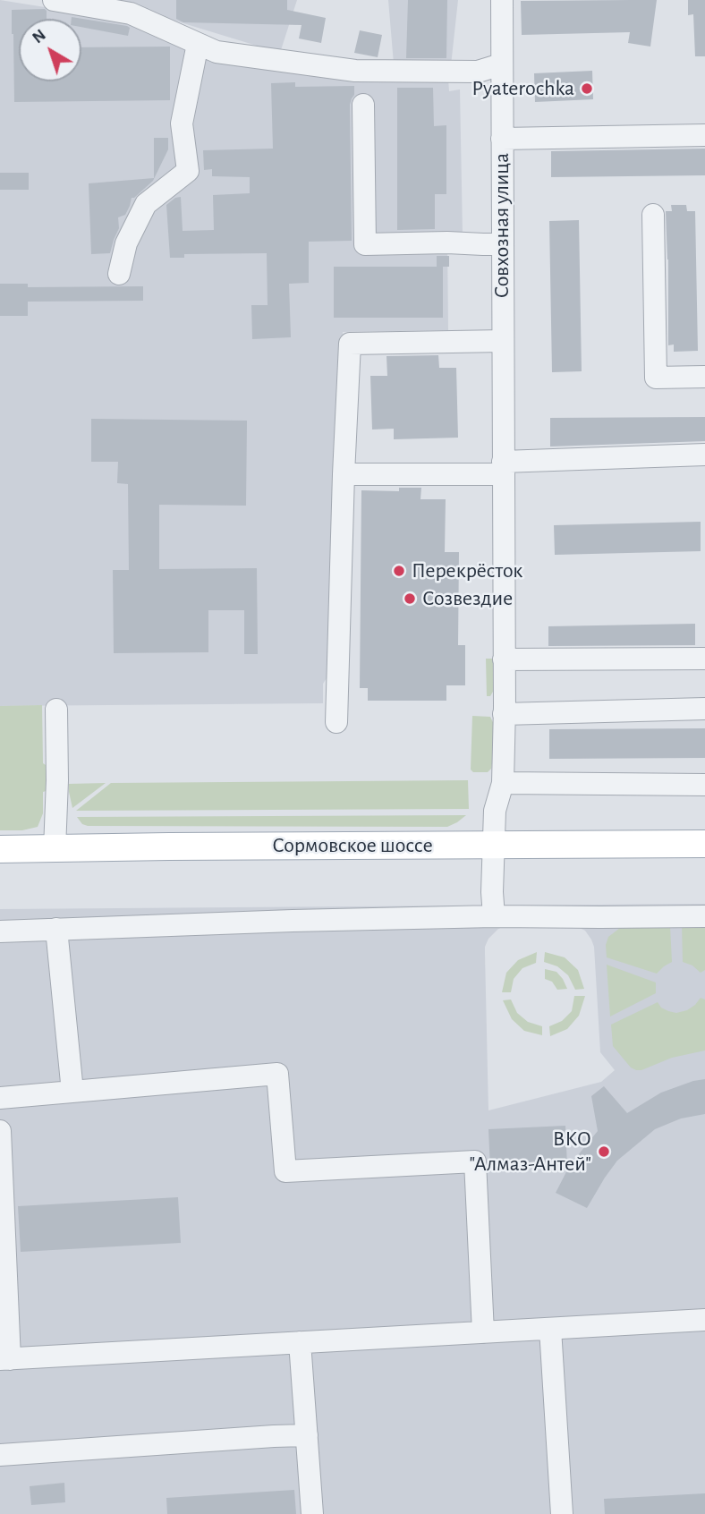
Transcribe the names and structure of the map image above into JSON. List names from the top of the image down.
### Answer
{
  "streets": {
    "main road": ["Сормовское шоссе"],
    "street": ["Совхозная улица"]
  },
  "crossings": [
    ["Совхозная улица", "Сормовское шоссе"]
  ],
  "places": [
    "Pyaterochka",
    "Перекрёсток",
    "Созвездие",
    "ВКО \"Алмаз-Антей\""
  ],
  "north": "top left"
}
